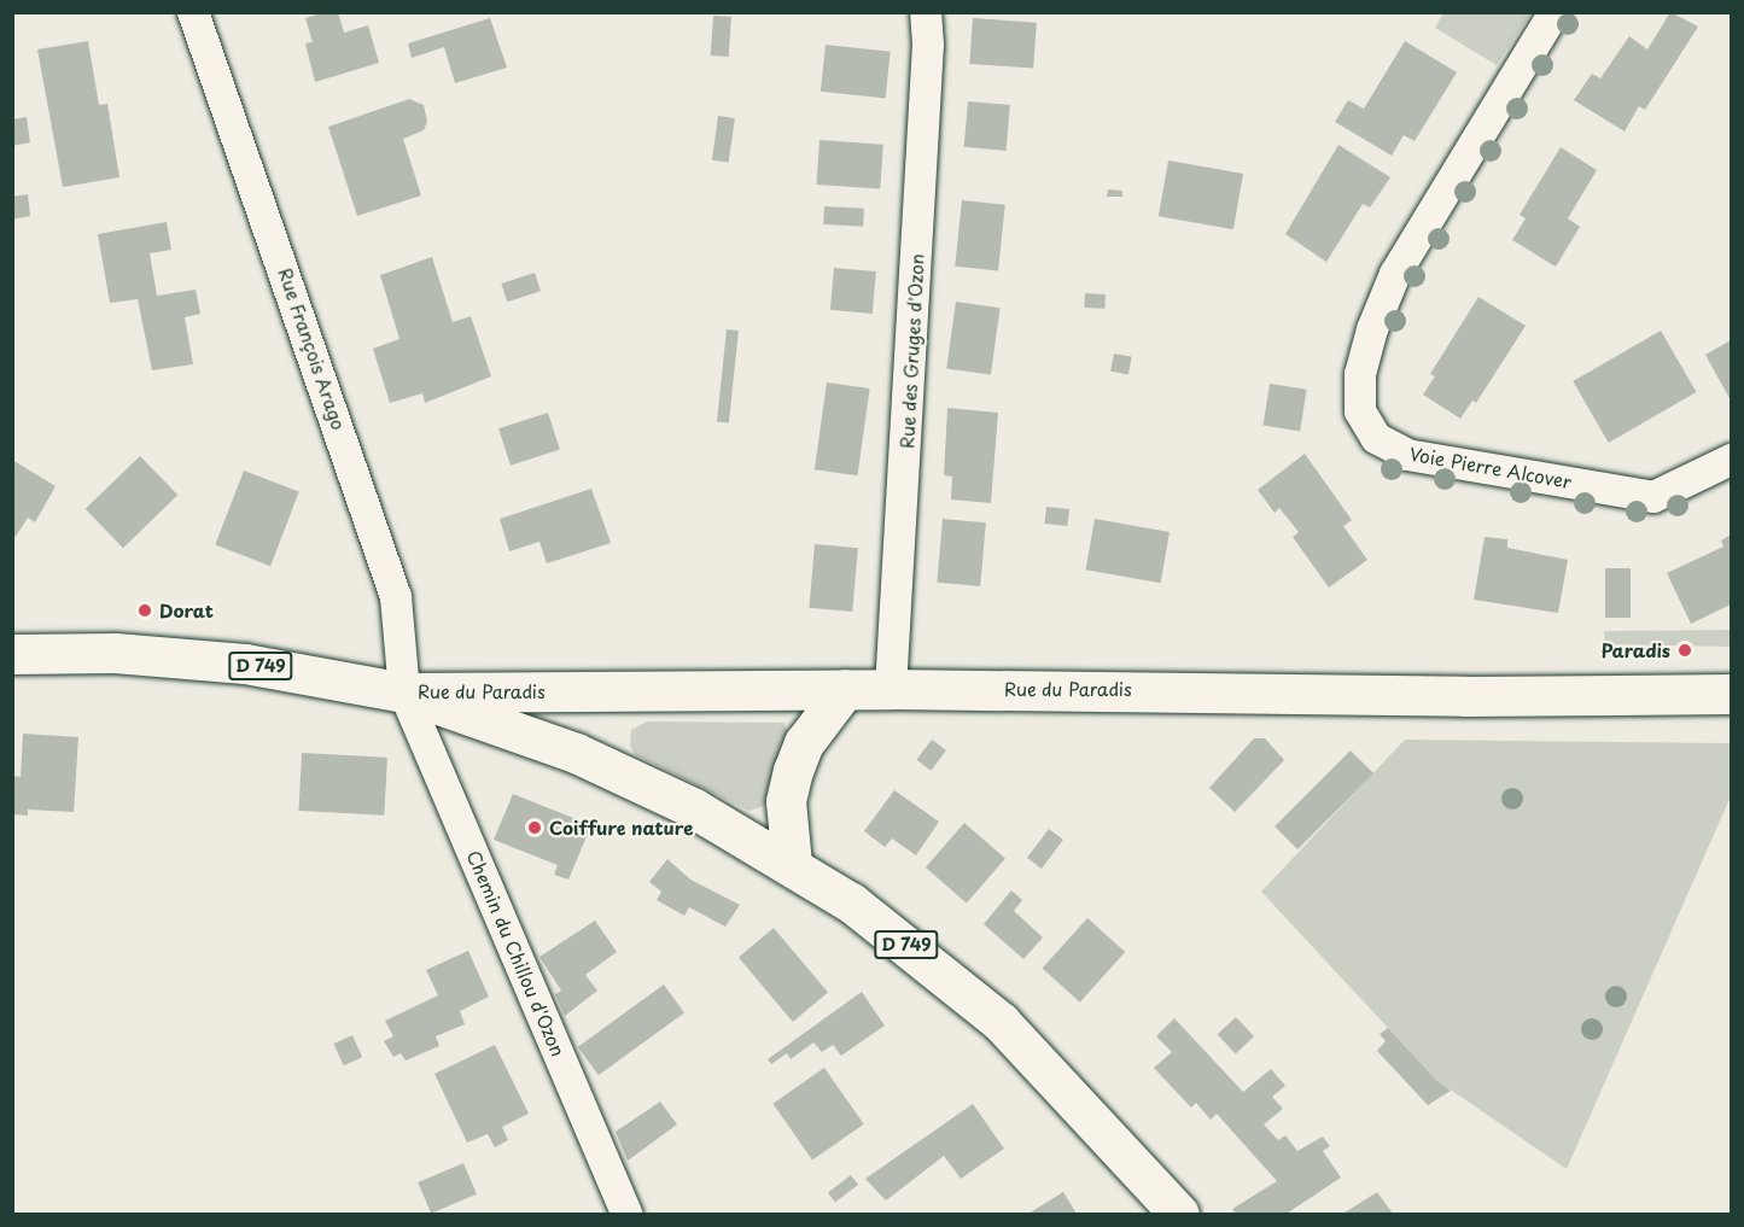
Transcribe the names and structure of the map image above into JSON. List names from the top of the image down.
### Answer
{
  "streets": {
    "street": [
      "Rue François Arago",
      "Rue des Gruges d'Ozon",
      "Voie Pierre Alcover",
      "D 749",
      "Rue du Paradis",
      "Chemin du Chillou d'Ozon"
    ]
  },
  "crossings": [
    ["Rue François Arago", "D 749"],
    ["Rue François Arago", "Rue du Paradis"],
    ["Rue François Arago", "Chemin du Chillou d'Ozon"],
    ["Rue des Gruges d'Ozon", "Rue du Paradis"],
    ["D 749", "Rue du Paradis"],
    ["D 749", "Chemin du Chillou d'Ozon"],
    ["Rue du Paradis", "Chemin du Chillou d'Ozon"]
  ],
  "places": ["Dorat", "Paradis", "Coiffure nature"]
}
